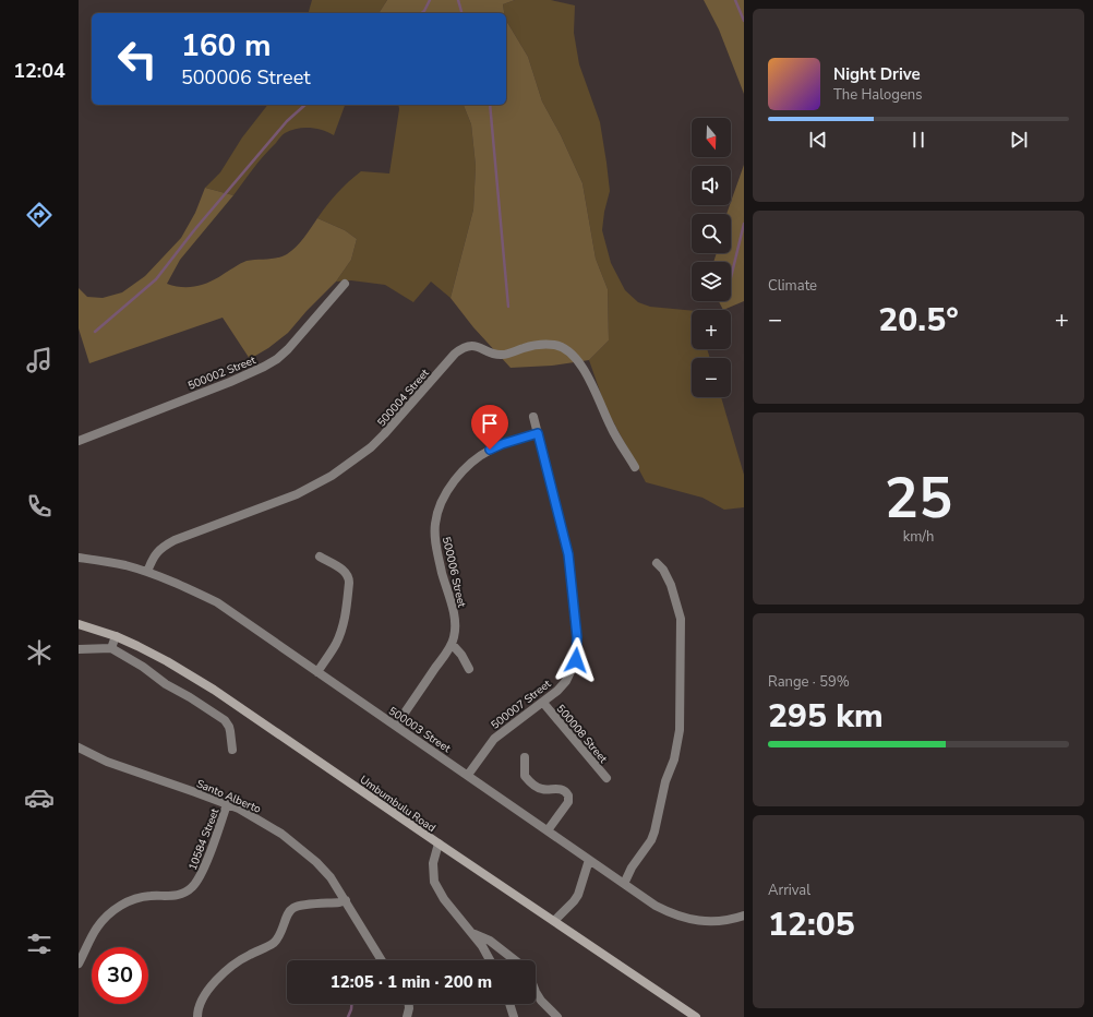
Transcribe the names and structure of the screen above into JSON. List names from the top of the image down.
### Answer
{
  "streets": {
    "main road": ["Umbumbulu Road"],
    "street": [
      "500002 Street",
      "500004 Street",
      "500006 Street",
      "500007 Street",
      "500003 Street",
      "500008 Street",
      "Santo Alberto",
      "10584 Street"
    ]
  },
  "crossings": [
    ["500004 Street", "500003 Street"],
    ["500006 Street", "500007 Street"],
    ["500006 Street", "500003 Street"],
    ["500007 Street", "500003 Street"],
    ["500007 Street", "500008 Street"],
    ["Santo Alberto", "10584 Street"]
  ],
  "north": "bottom",
  "page": {
    "tabs": "12:04",
    "turn": ["160 m", "500006 Street"],
    "song": ["Night Drive", "The Halogens"],
    "map_buttons": ["+", "−"],
    "tile": [
      "Climate",
      ["25", "km/h"],
      ["Range · 59%", "295 km"],
      ["Arrival", "12:05"]
    ],
    "heat": ["−", "20.5°", "+"],
    "limit": "30",
    "trip": "12:05 · 1 min · 200 m"
  }
}
